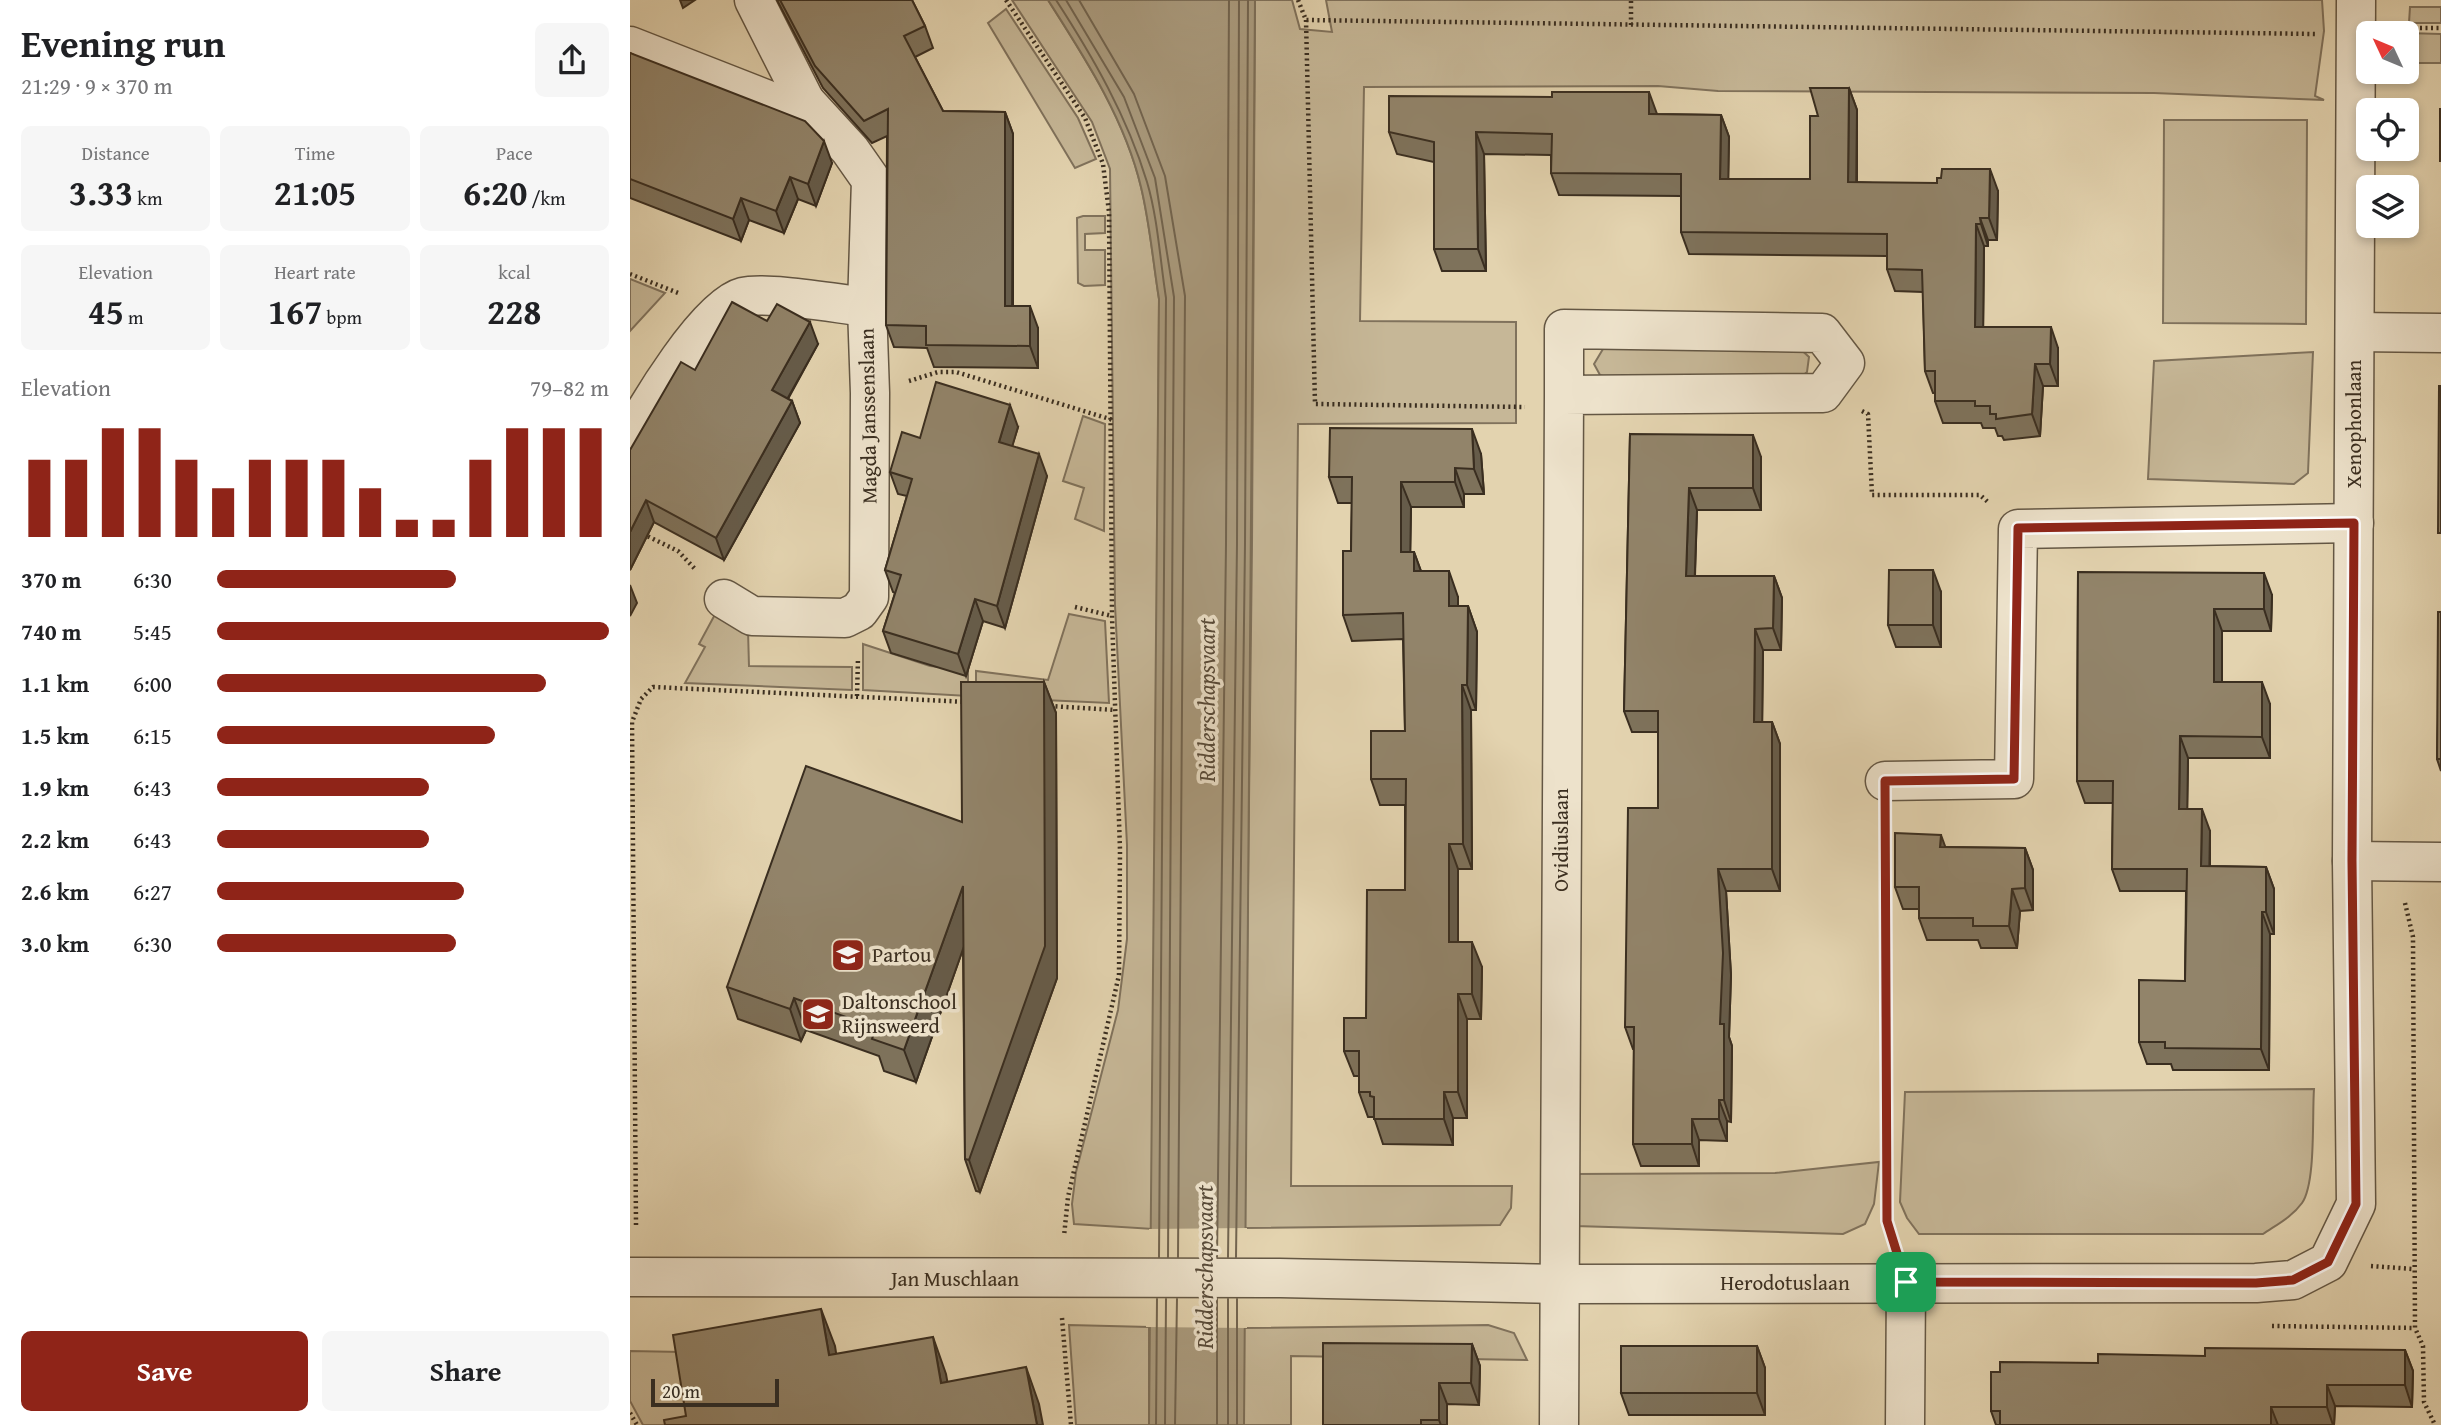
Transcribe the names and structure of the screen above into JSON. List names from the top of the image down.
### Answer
{
  "streets": {
    "street": [
      "Magda Janssenslaan",
      "Xenophonlaan",
      "Ovidiuslaan",
      "Jan Muschlaan",
      "Herodotuslaan"
    ]
  },
  "crossings": [
    ["Xenophonlaan", "Herodotuslaan"],
    ["Ovidiuslaan", "Herodotuslaan"],
    ["Jan Muschlaan", "Herodotuslaan"]
  ],
  "water": ["Ridderschapsvaart"],
  "places": {
    "school or university": ["Partou", "Daltonschool Rijnsweerd"]
  },
  "scale_bar": "20 m",
  "north": "top left",
  "page": {
    "heading": ["Evening run", "21:29 · 9 × 370 m"],
    "stats": [
      ["Distance", "3.33 km"],
      ["Time", "21:05"],
      ["Pace", "6:20 /km"],
      ["Elevation", "45 m"],
      ["Heart rate", "167 bpm"],
      ["kcal", "228"]
    ],
    "chart": ["Elevation", "79–82 m"],
    "list": [
      {
        "name": "370 m",
        "note": "6:30"
      },
      {
        "name": "740 m",
        "note": "5:45"
      },
      {
        "name": "1.1 km",
        "note": "6:00"
      },
      {
        "name": "1.5 km",
        "note": "6:15"
      },
      {
        "name": "1.9 km",
        "note": "6:43"
      },
      {
        "name": "2.2 km",
        "note": "6:43"
      },
      {
        "name": "2.6 km",
        "note": "6:27"
      },
      {
        "name": "3.0 km",
        "note": "6:30"
      }
    ],
    "buttons": ["Save", "Share"],
    "scale": "20 m"
  }
}
